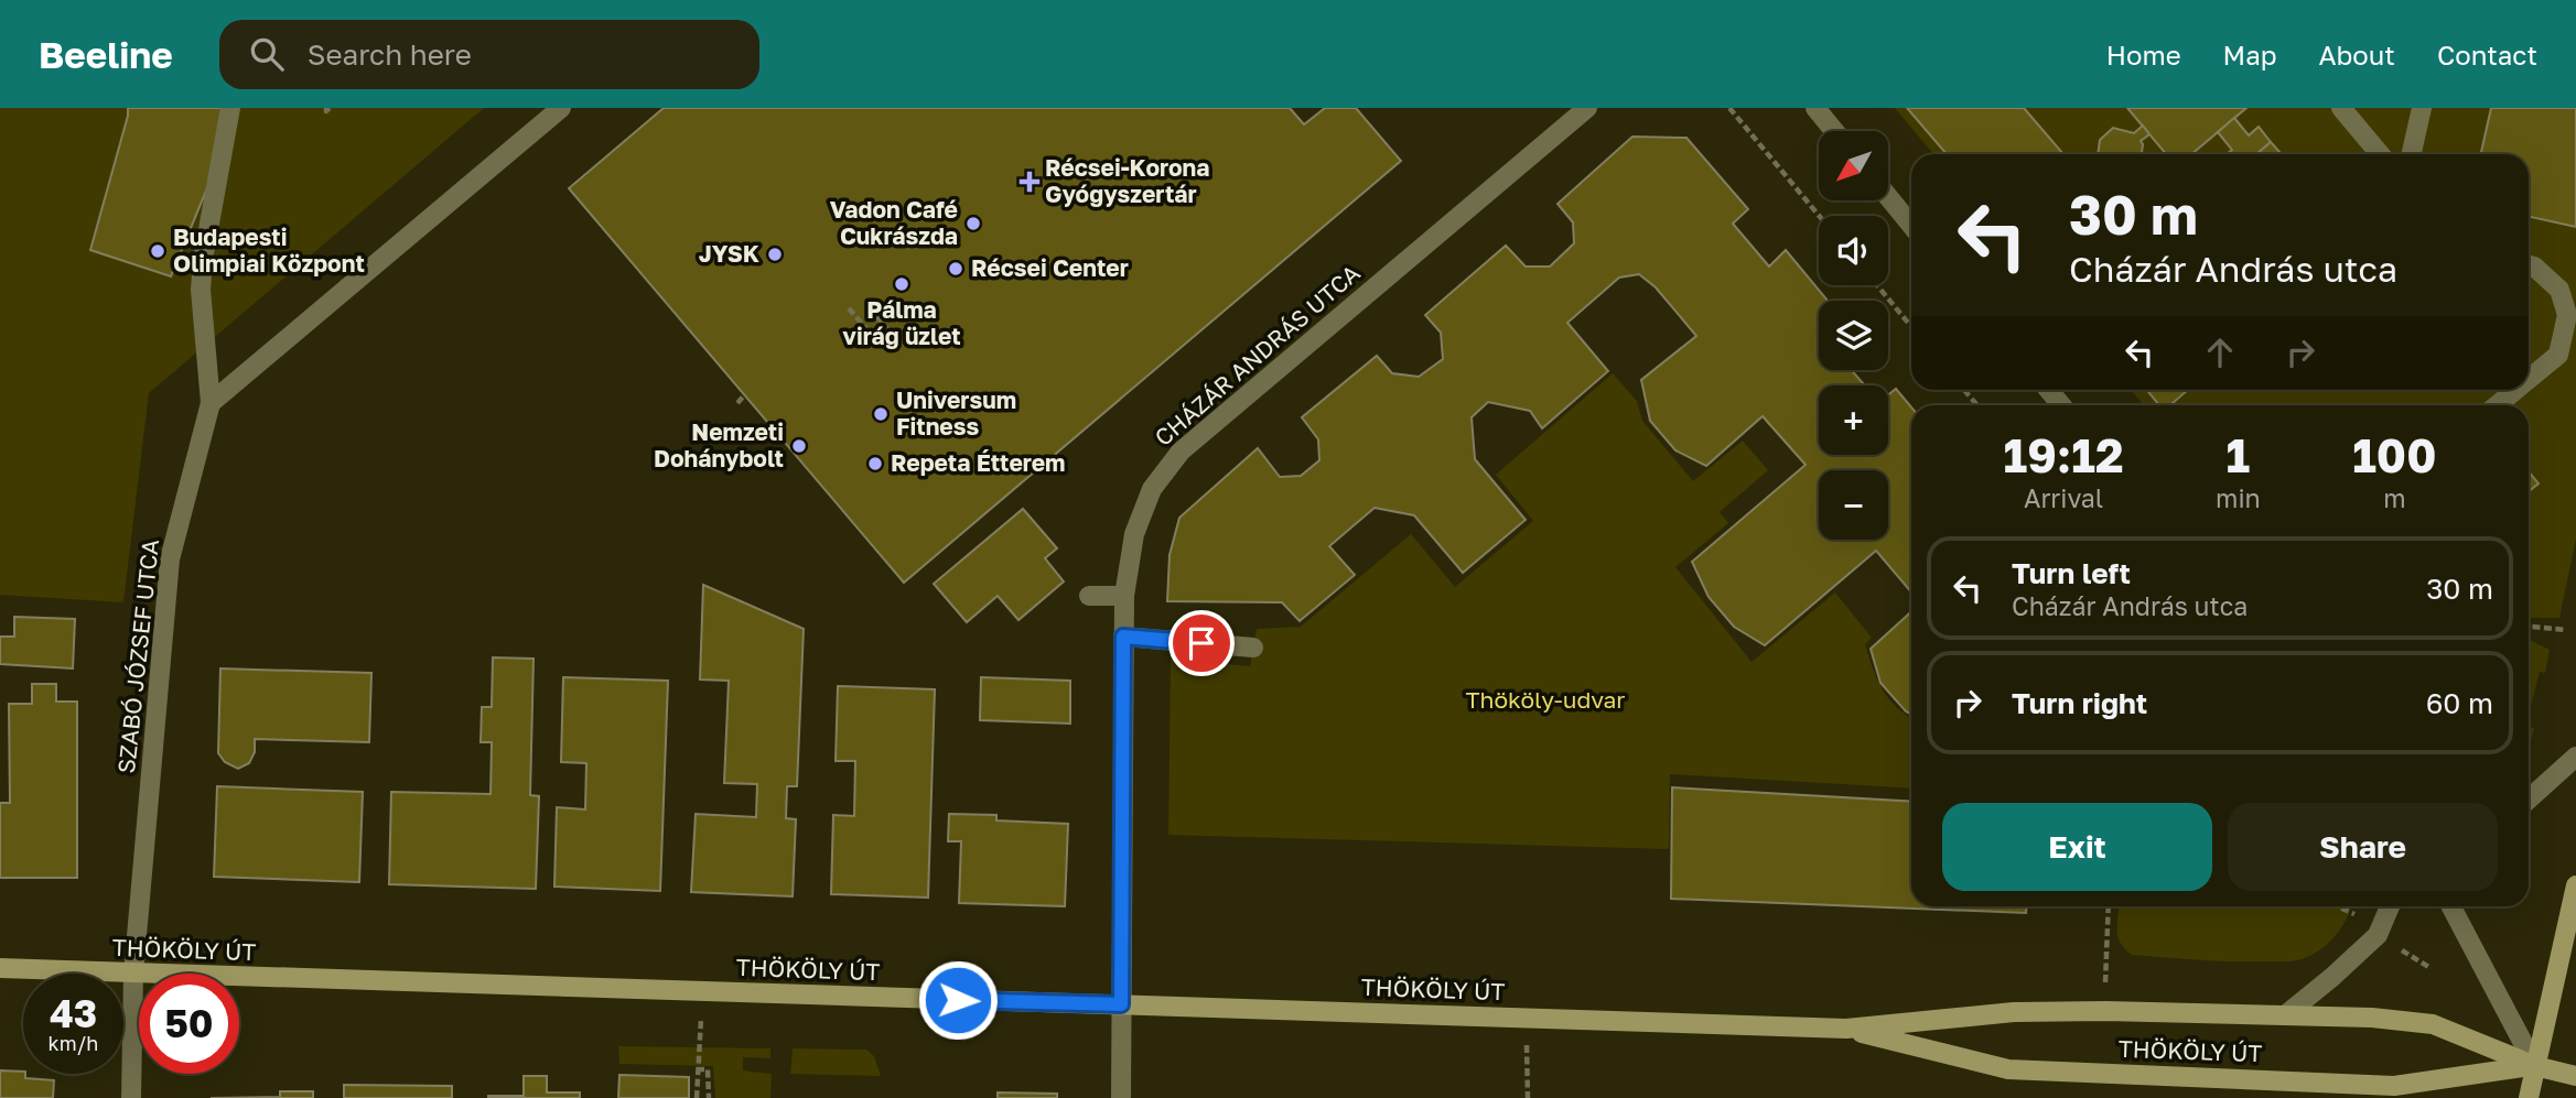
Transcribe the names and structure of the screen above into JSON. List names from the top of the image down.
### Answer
{
  "streets": {
    "main road": ["THÖKÖLY ÚT"],
    "street": ["CHÁZÁR ANDRÁS UTCA", "SZABÓ JÓZSEF UTCA"]
  },
  "crossings": [
    ["CHÁZÁR ANDRÁS UTCA", "THÖKÖLY ÚT"],
    ["SZABÓ JÓZSEF UTCA", "THÖKÖLY ÚT"]
  ],
  "parks": ["Thököly-udvar"],
  "places": {
    "health": ["Récsei-Korona Gyógyszertár"],
    "other": [
      "Vadon Café Cukrászda",
      "Budapesti Olimpiai Központ",
      "JYSK",
      "Récsei Center",
      "Pálma virág üzlet",
      "Universum Fitness",
      "Nemzeti Dohánybolt",
      "Repeta Étterem"
    ]
  },
  "north": "bottom left",
  "page": {
    "header": "Beeline",
    "search": "Search here",
    "nav": [
      "Home",
      "Map",
      "About",
      "Contact"
    ],
    "map_buttons": ["+", "−"],
    "turn": ["30 m", "Cházár András utca"],
    "eta": [
      "19:12",
      "Arrival",
      "1",
      "min",
      "100",
      "m"
    ],
    "list": [
      {
        "name": "Turn left",
        "note": "Cházár András utca",
        "value": "30 m"
      },
      {
        "name": "Turn right",
        "value": "60 m"
      }
    ],
    "buttons": ["Exit", "Share"],
    "speed": "43 km/h",
    "limit": "50"
  }
}
